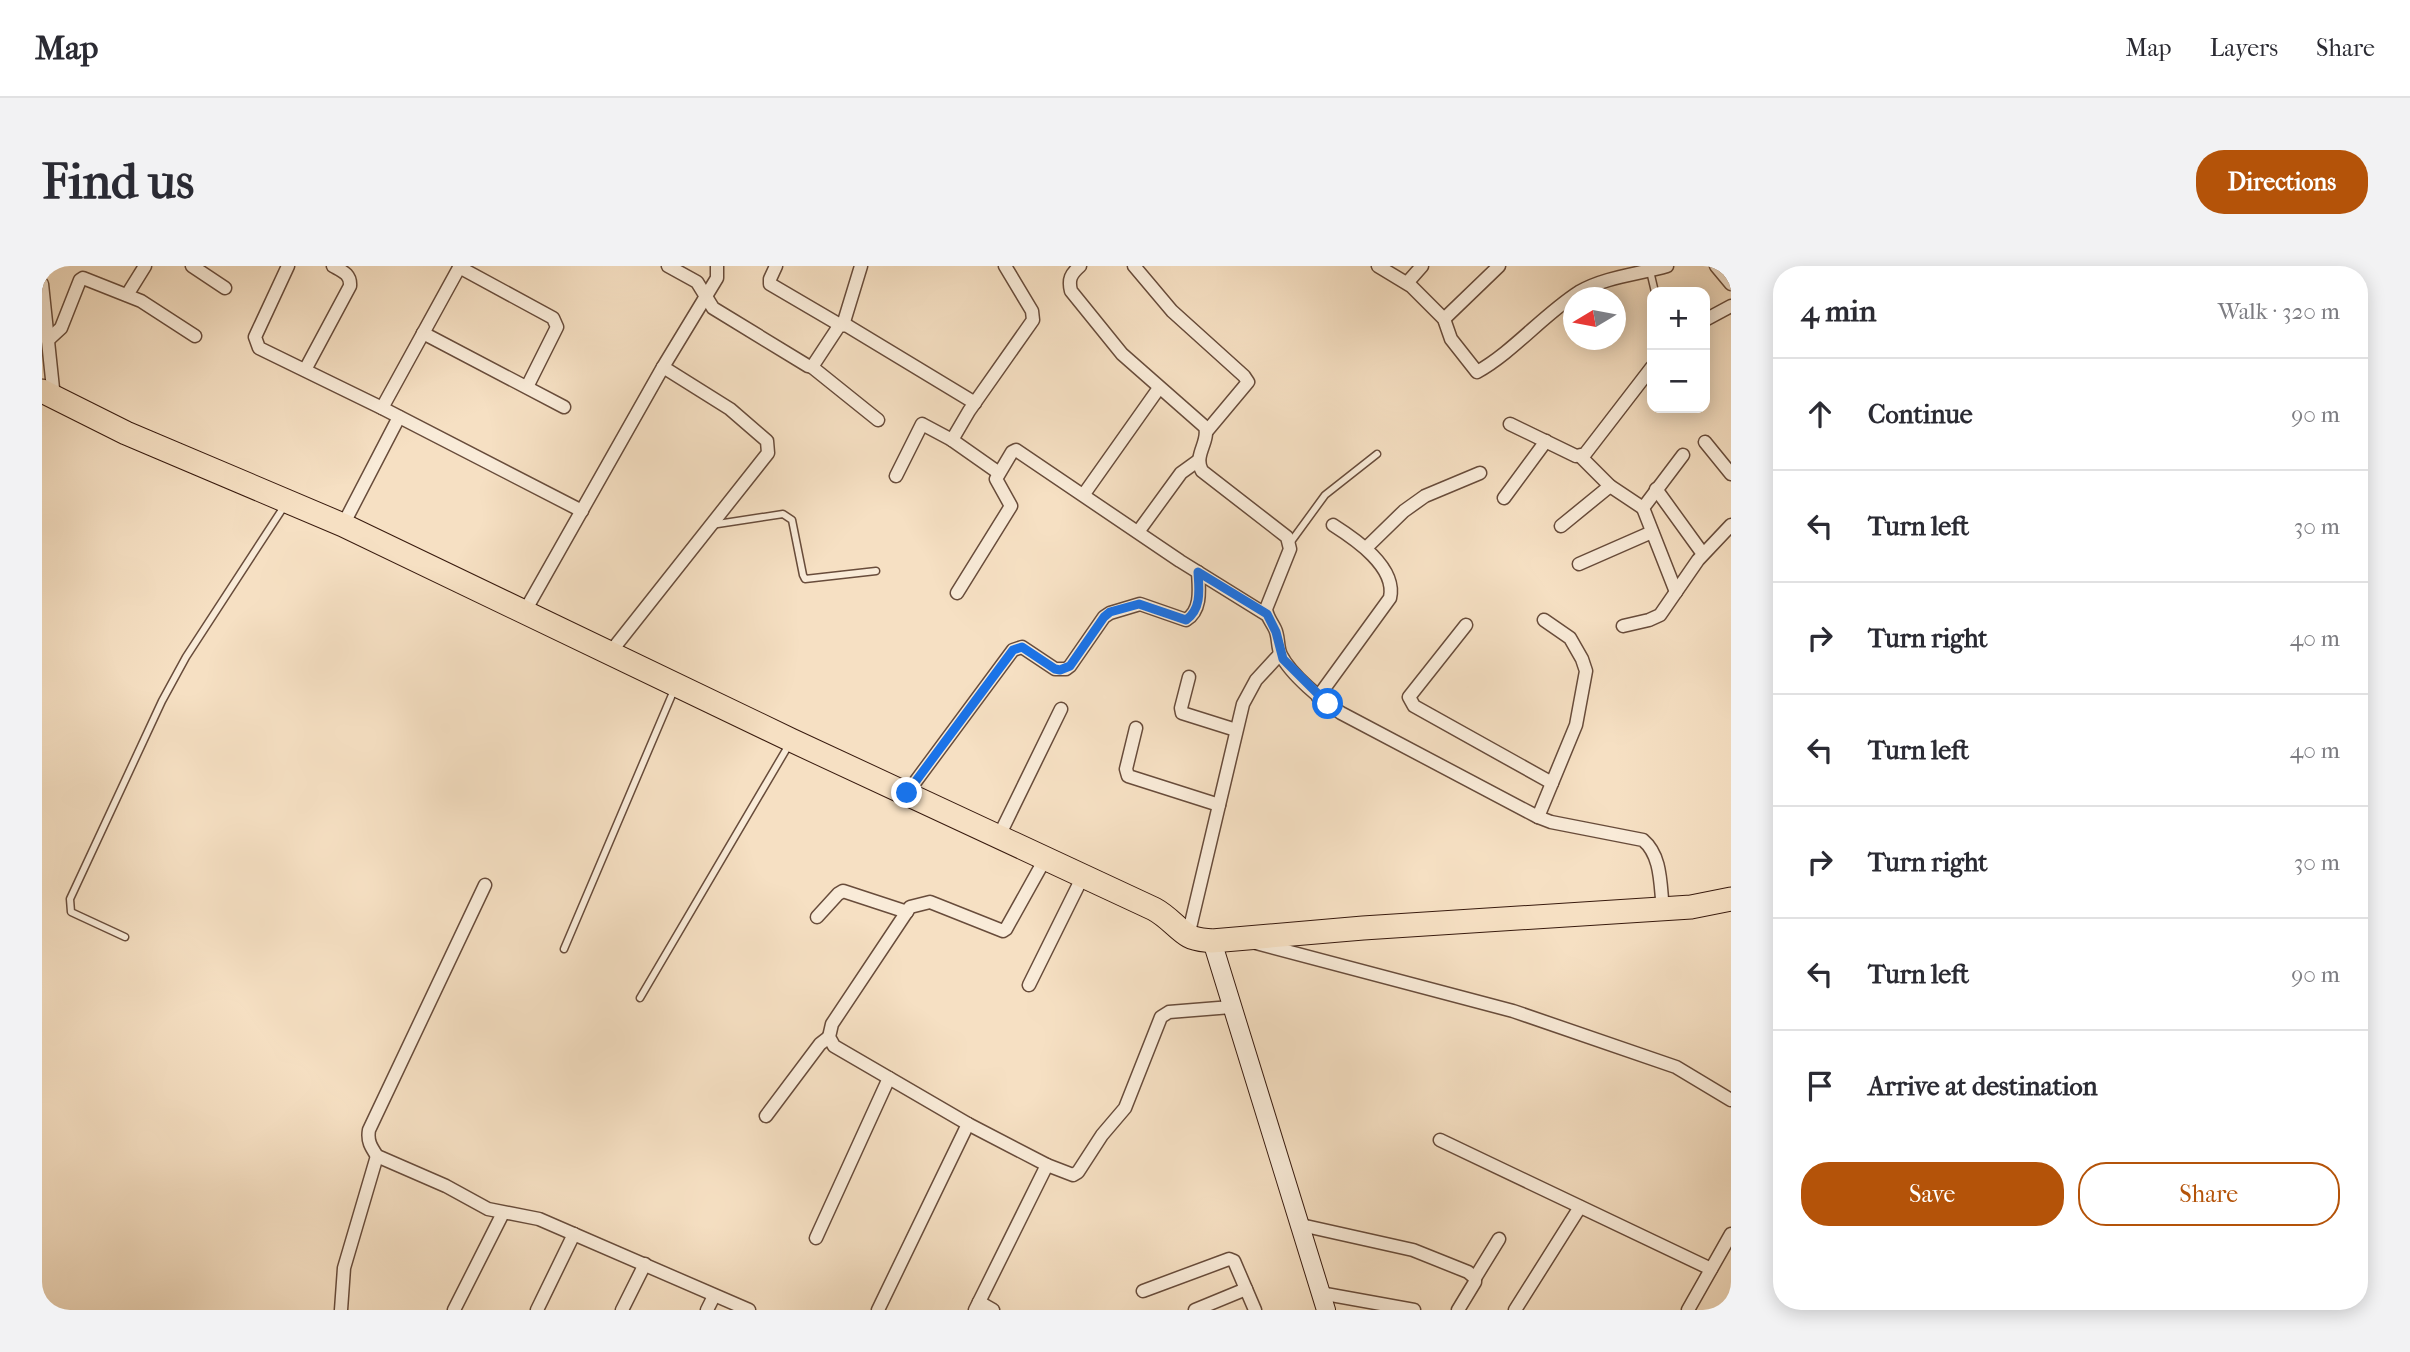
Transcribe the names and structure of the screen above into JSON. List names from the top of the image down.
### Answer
{
  "north": "left",
  "page": {
    "header": "Map",
    "nav": ["Map", "Layers", "Share"],
    "buttons": [
      "Directions",
      ["Save", "Share"]
    ],
    "title": "Find us",
    "heading": ["4 min", "Walk · 320 m"],
    "map_buttons": ["+", "−"],
    "list": [
      ["Continue", "90 m"],
      ["Turn left", "30 m"],
      ["Turn right", "40 m"],
      ["Turn left", "40 m"],
      ["Turn right", "30 m"],
      ["Turn left", "90 m"],
      "Arrive at destination"
    ]
  }
}
